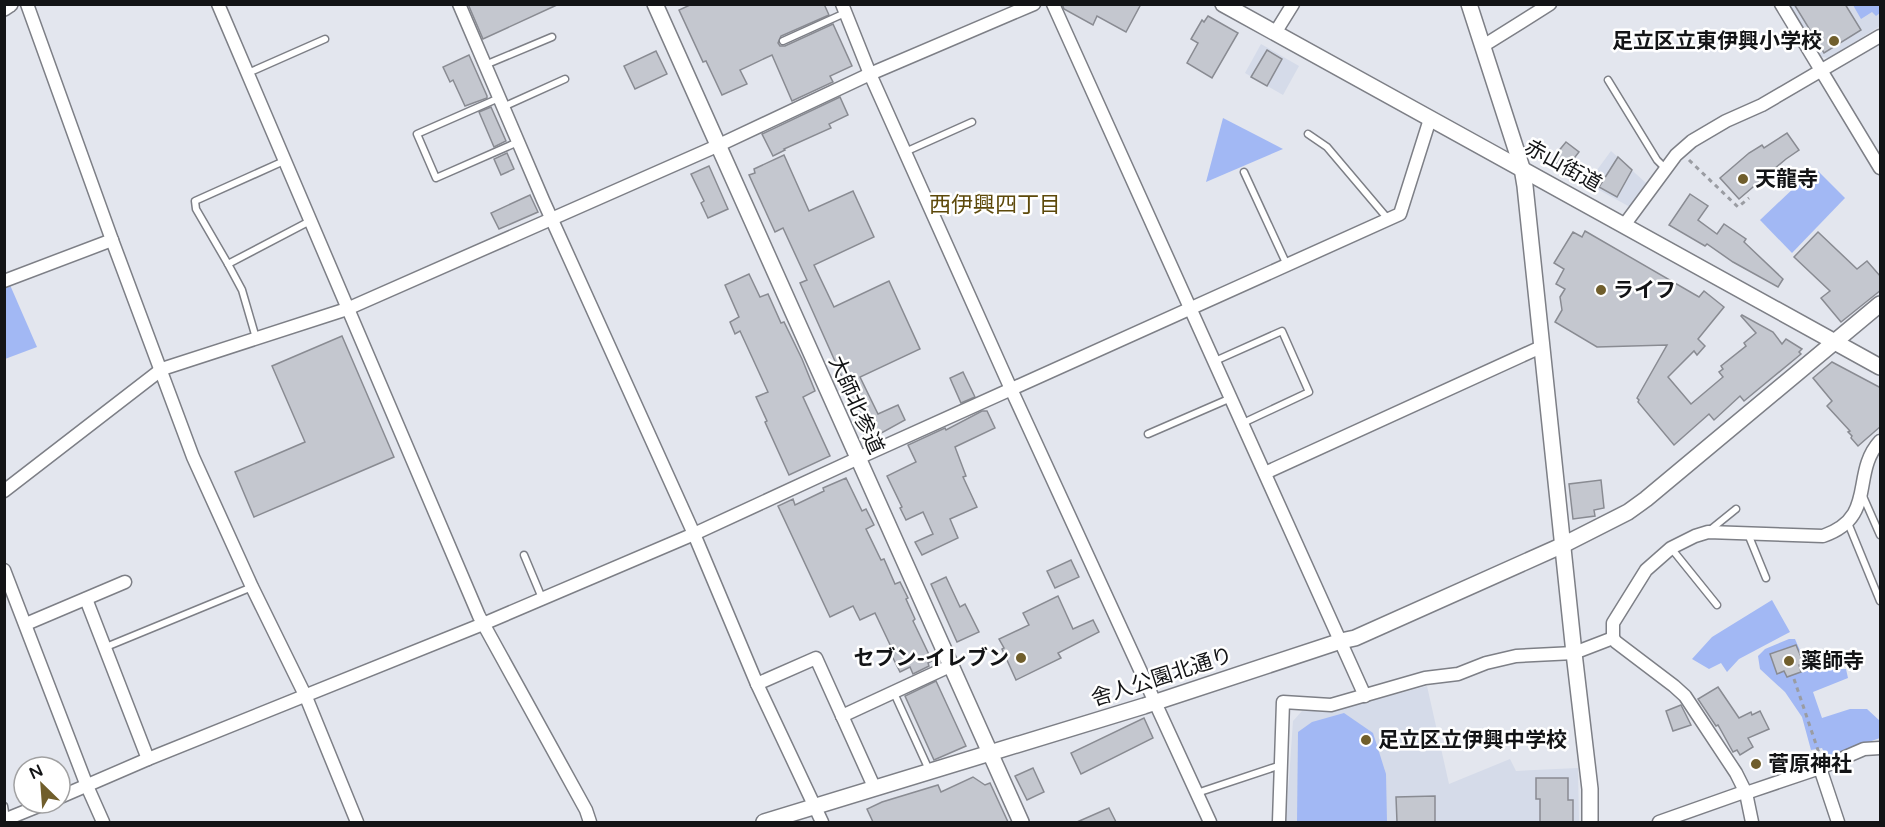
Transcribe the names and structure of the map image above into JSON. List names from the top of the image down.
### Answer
{
  "streets": {
    "street": ["赤山街道", "大師北参道", "舎人公園北通り"]
  },
  "crossings": [
    ["赤山街道", "舎人公園北通り"],
    ["大師北参道", "舎人公園北通り"]
  ],
  "districts": ["西伊興四丁目"],
  "places": [
    "足立区立東伊興小学校",
    "天龍寺",
    "ライフ",
    "セブン-イレブン",
    "薬師寺",
    "足立区立伊興中学校",
    "菅原神社"
  ],
  "north": "top left"
}
